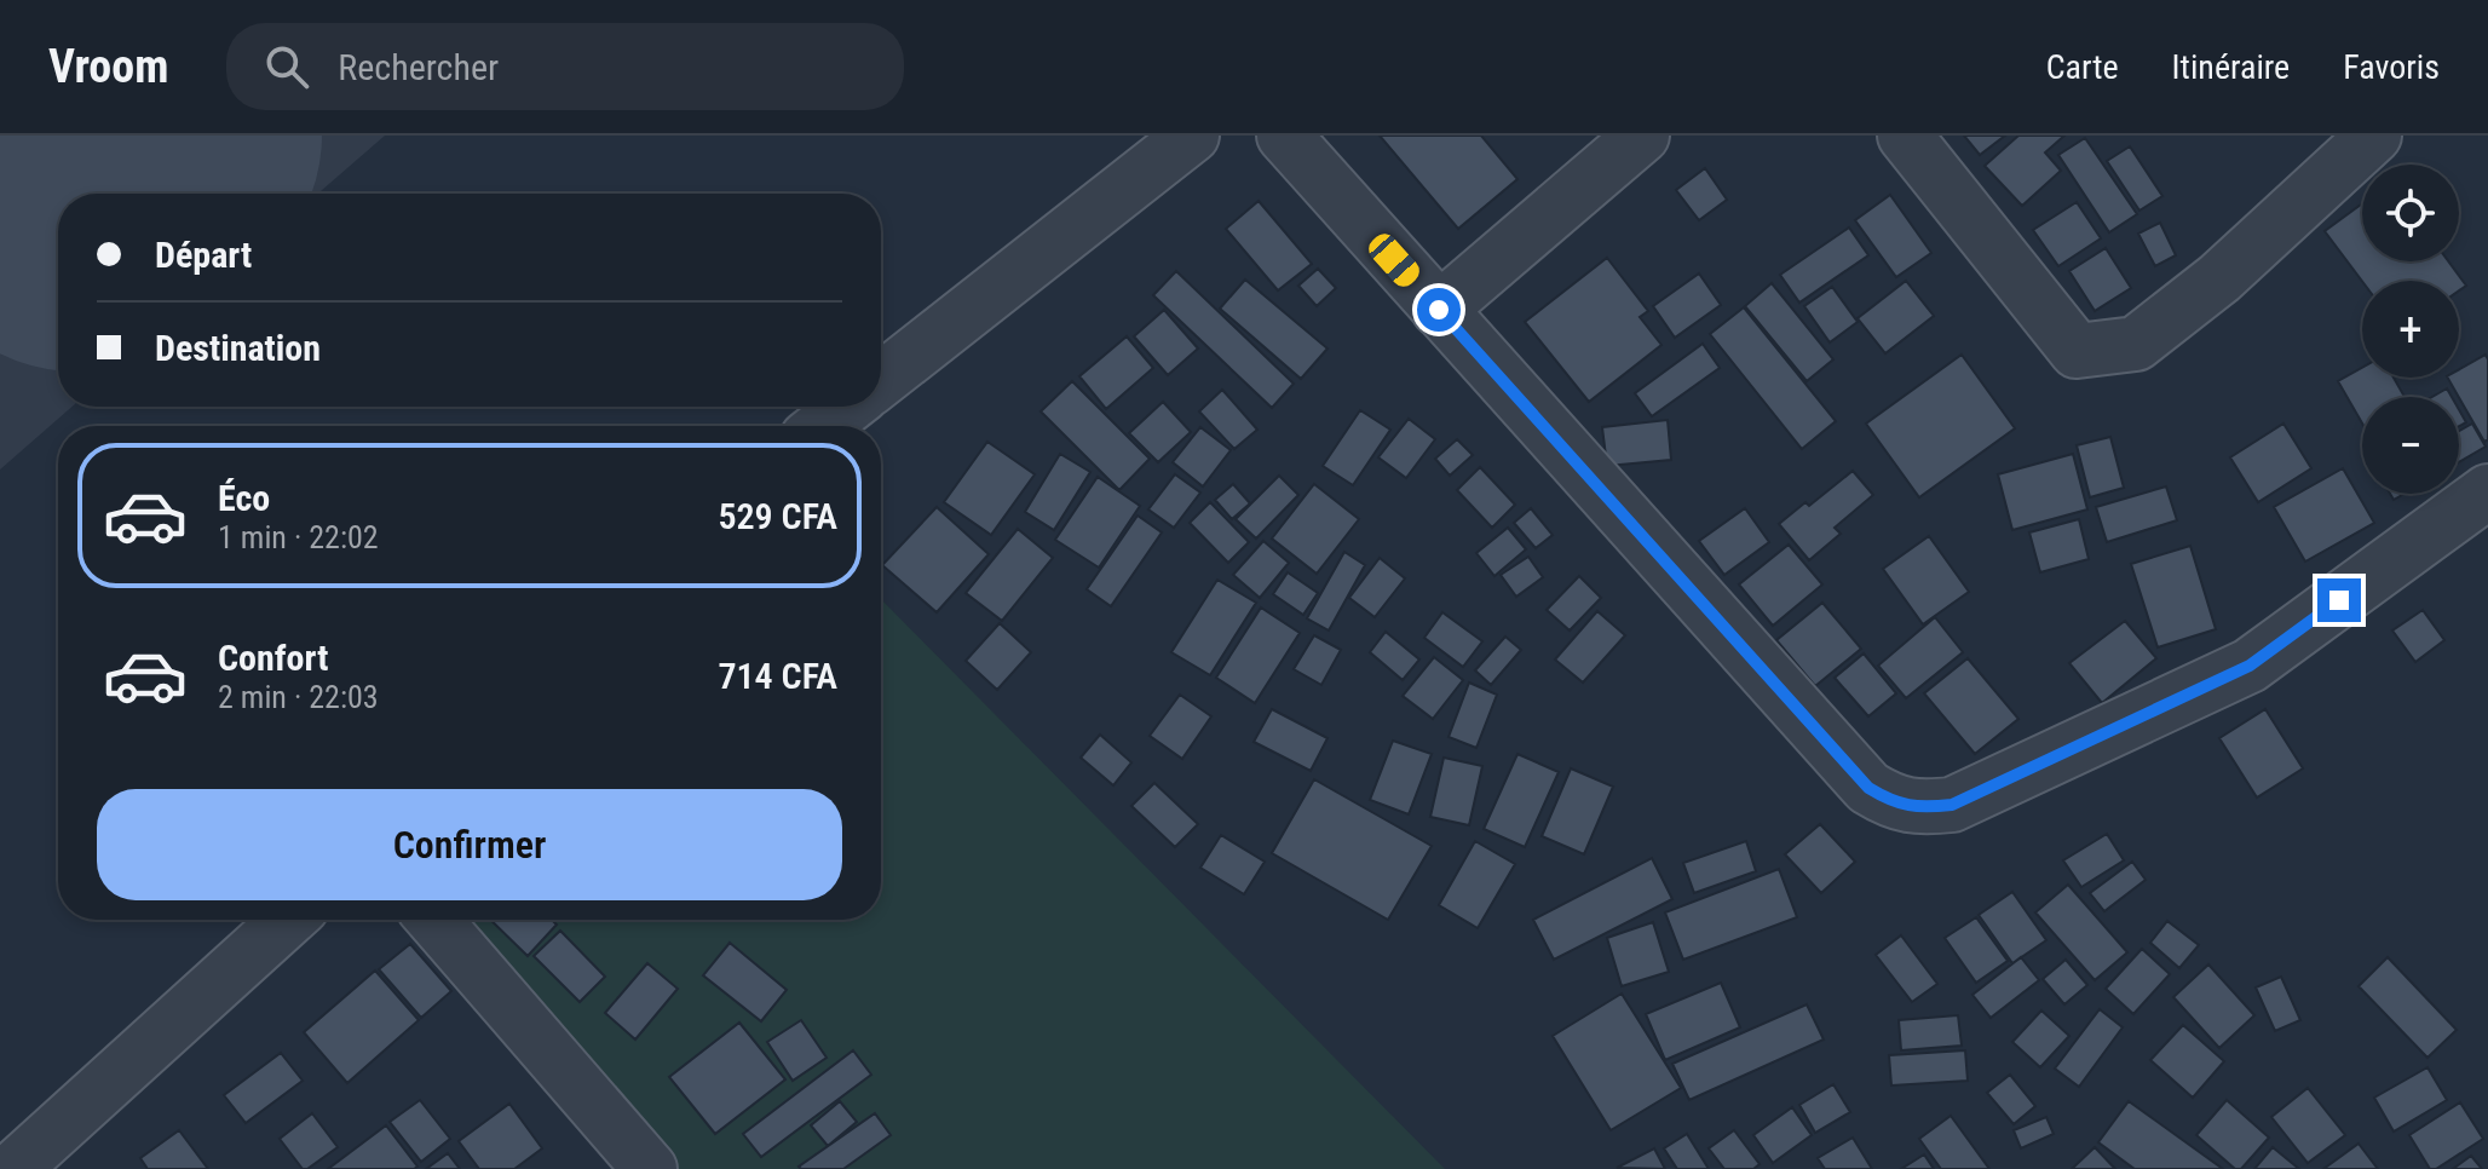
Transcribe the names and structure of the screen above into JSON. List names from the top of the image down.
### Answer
{
  "page": {
    "header": "Vroom",
    "search": "Rechercher",
    "nav": ["Carte", "Itinéraire", "Favoris"],
    "map_buttons": ["+", "−"],
    "banner": ["Départ", "Destination"],
    "list": [
      {
        "name": "Éco",
        "note": "1 min · 22:02",
        "value": "529 CFA"
      },
      {
        "name": "Confort",
        "note": "2 min · 22:03",
        "value": "714 CFA"
      }
    ],
    "buttons": "Confirmer"
  }
}
